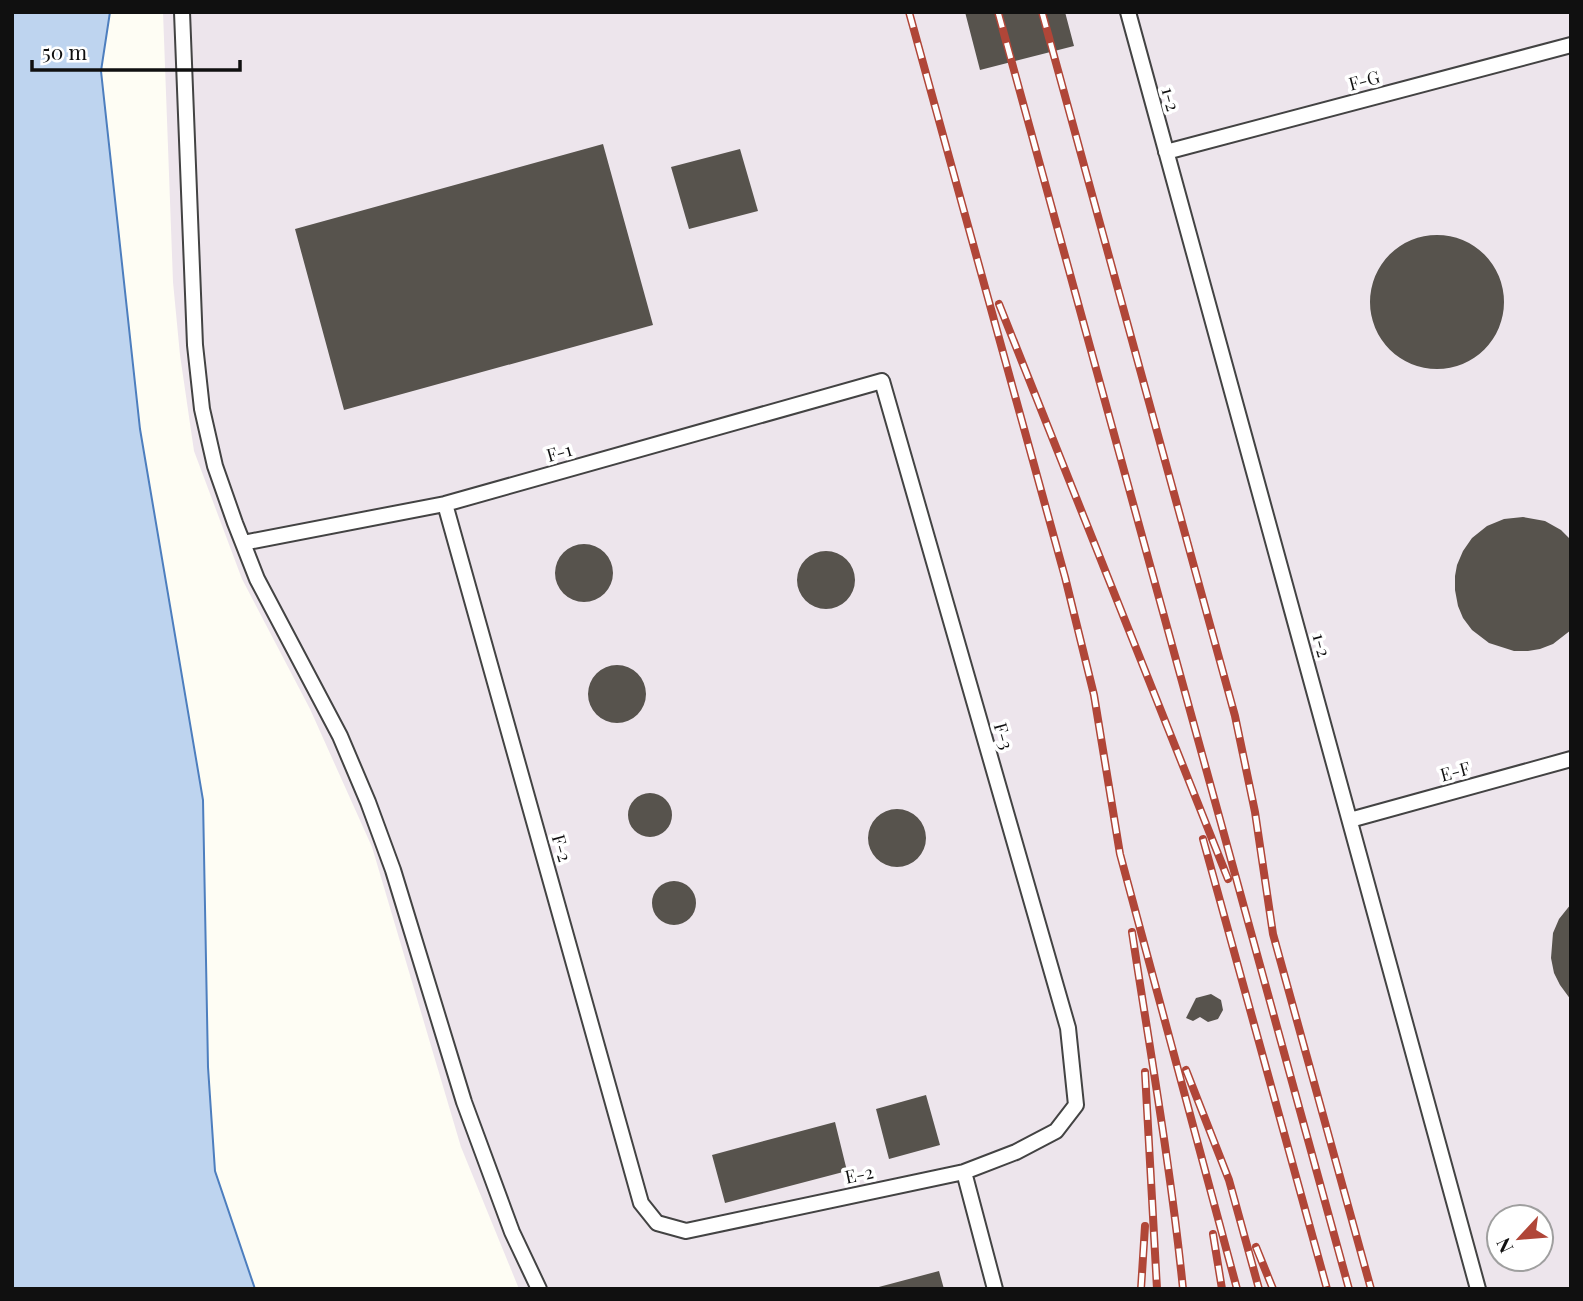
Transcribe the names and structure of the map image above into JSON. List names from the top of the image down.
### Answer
{
  "streets": {
    "lane": [
      "F-G",
      "1-2",
      "F-1",
      "F-3",
      "E-F",
      "F-2",
      "E-2"
    ]
  },
  "crossings": [
    ["F-G", "1-2"],
    ["1-2", "E-F"],
    ["F-1", "F-3"],
    ["F-1", "F-2"],
    ["F-3", "E-2"],
    ["F-2", "E-2"]
  ],
  "scale_bar": "50 m",
  "north": "bottom left"
}
